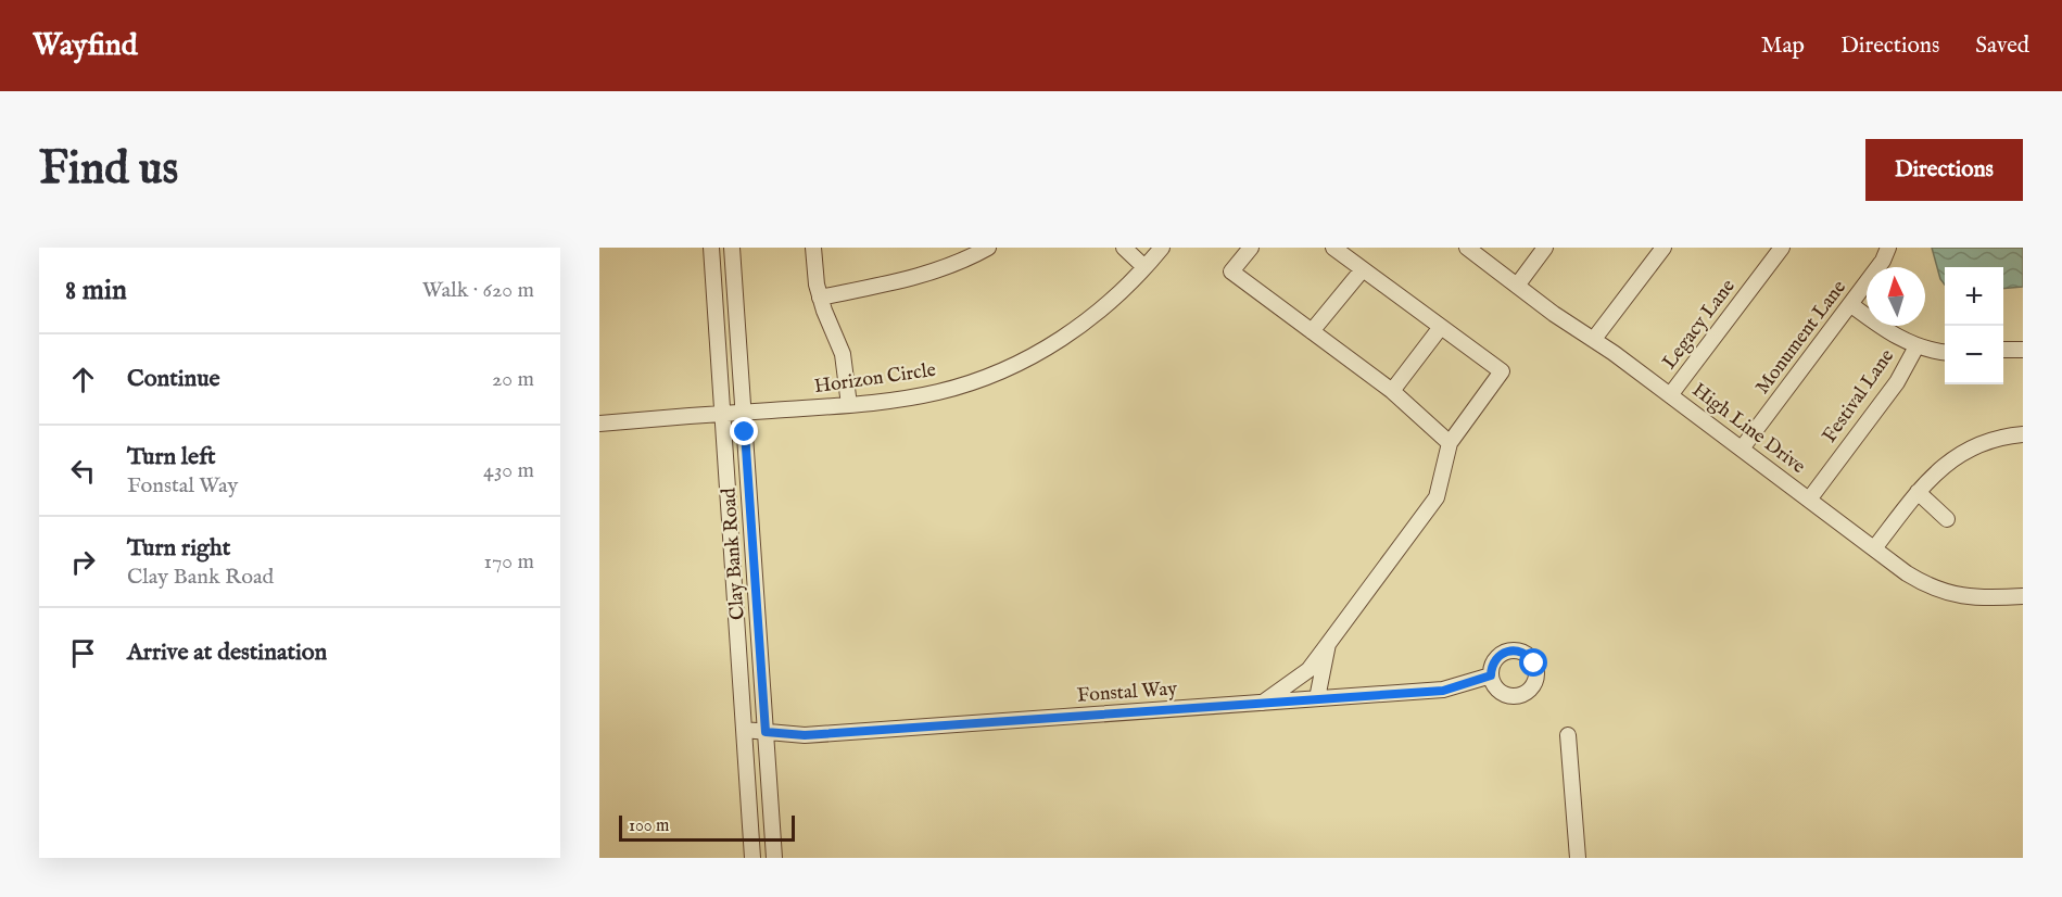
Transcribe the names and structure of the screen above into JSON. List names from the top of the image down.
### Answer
{
  "streets": {
    "street": [
      "Legacy Lane",
      "Monument Lane",
      "Horizon Circle",
      "Festival Lane",
      "High Line Drive",
      "Clay Bank Road",
      "Fonstal Way"
    ]
  },
  "crossings": [
    ["Legacy Lane", "High Line Drive"],
    ["Monument Lane", "High Line Drive"],
    ["Horizon Circle", "Clay Bank Road"],
    ["Festival Lane", "High Line Drive"],
    ["Clay Bank Road", "Fonstal Way"]
  ],
  "scale_bar": "100 m",
  "north": "top",
  "page": {
    "header": "Wayfind",
    "nav": ["Map", "Directions", "Saved"],
    "buttons": "Directions",
    "title": "Find us",
    "heading": ["8 min", "Walk · 620 m"],
    "map_buttons": ["+", "−"],
    "list": [
      ["Continue", "20 m"],
      ["Turn left", "Fonstal Way", "430 m"],
      ["Turn right", "Clay Bank Road", "170 m"],
      "Arrive at destination"
    ],
    "scale": "100 m"
  }
}
